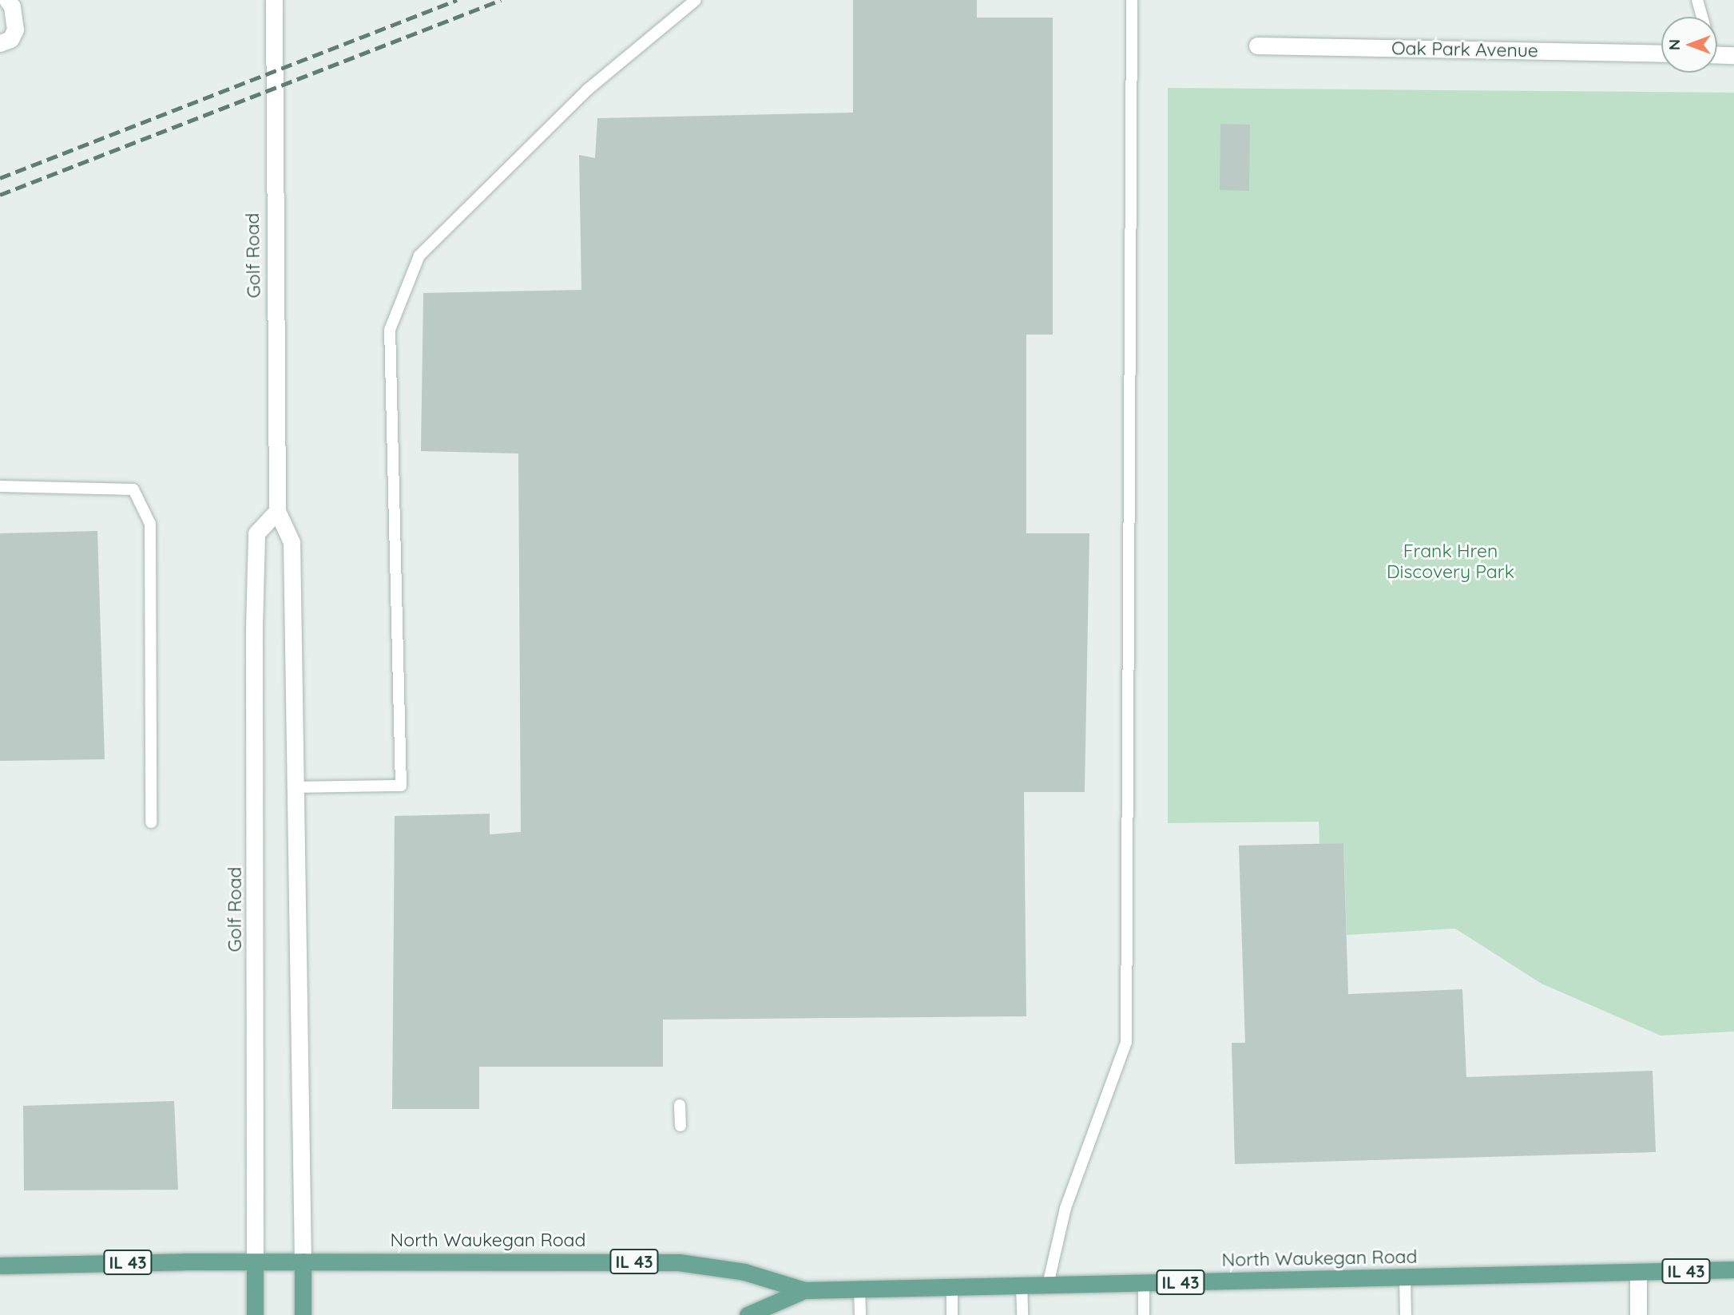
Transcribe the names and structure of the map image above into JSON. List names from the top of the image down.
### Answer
{
  "streets": {
    "main road": [
      "Oak Park Avenue",
      "Golf Road",
      "North Waukegan Road",
      "IL 43"
    ]
  },
  "crossings": [
    ["Golf Road", "North Waukegan Road"],
    ["Golf Road", "IL 43"],
    ["North Waukegan Road", "IL 43"]
  ],
  "parks": ["Frank Hren Discovery Park"],
  "north": "left"
}
